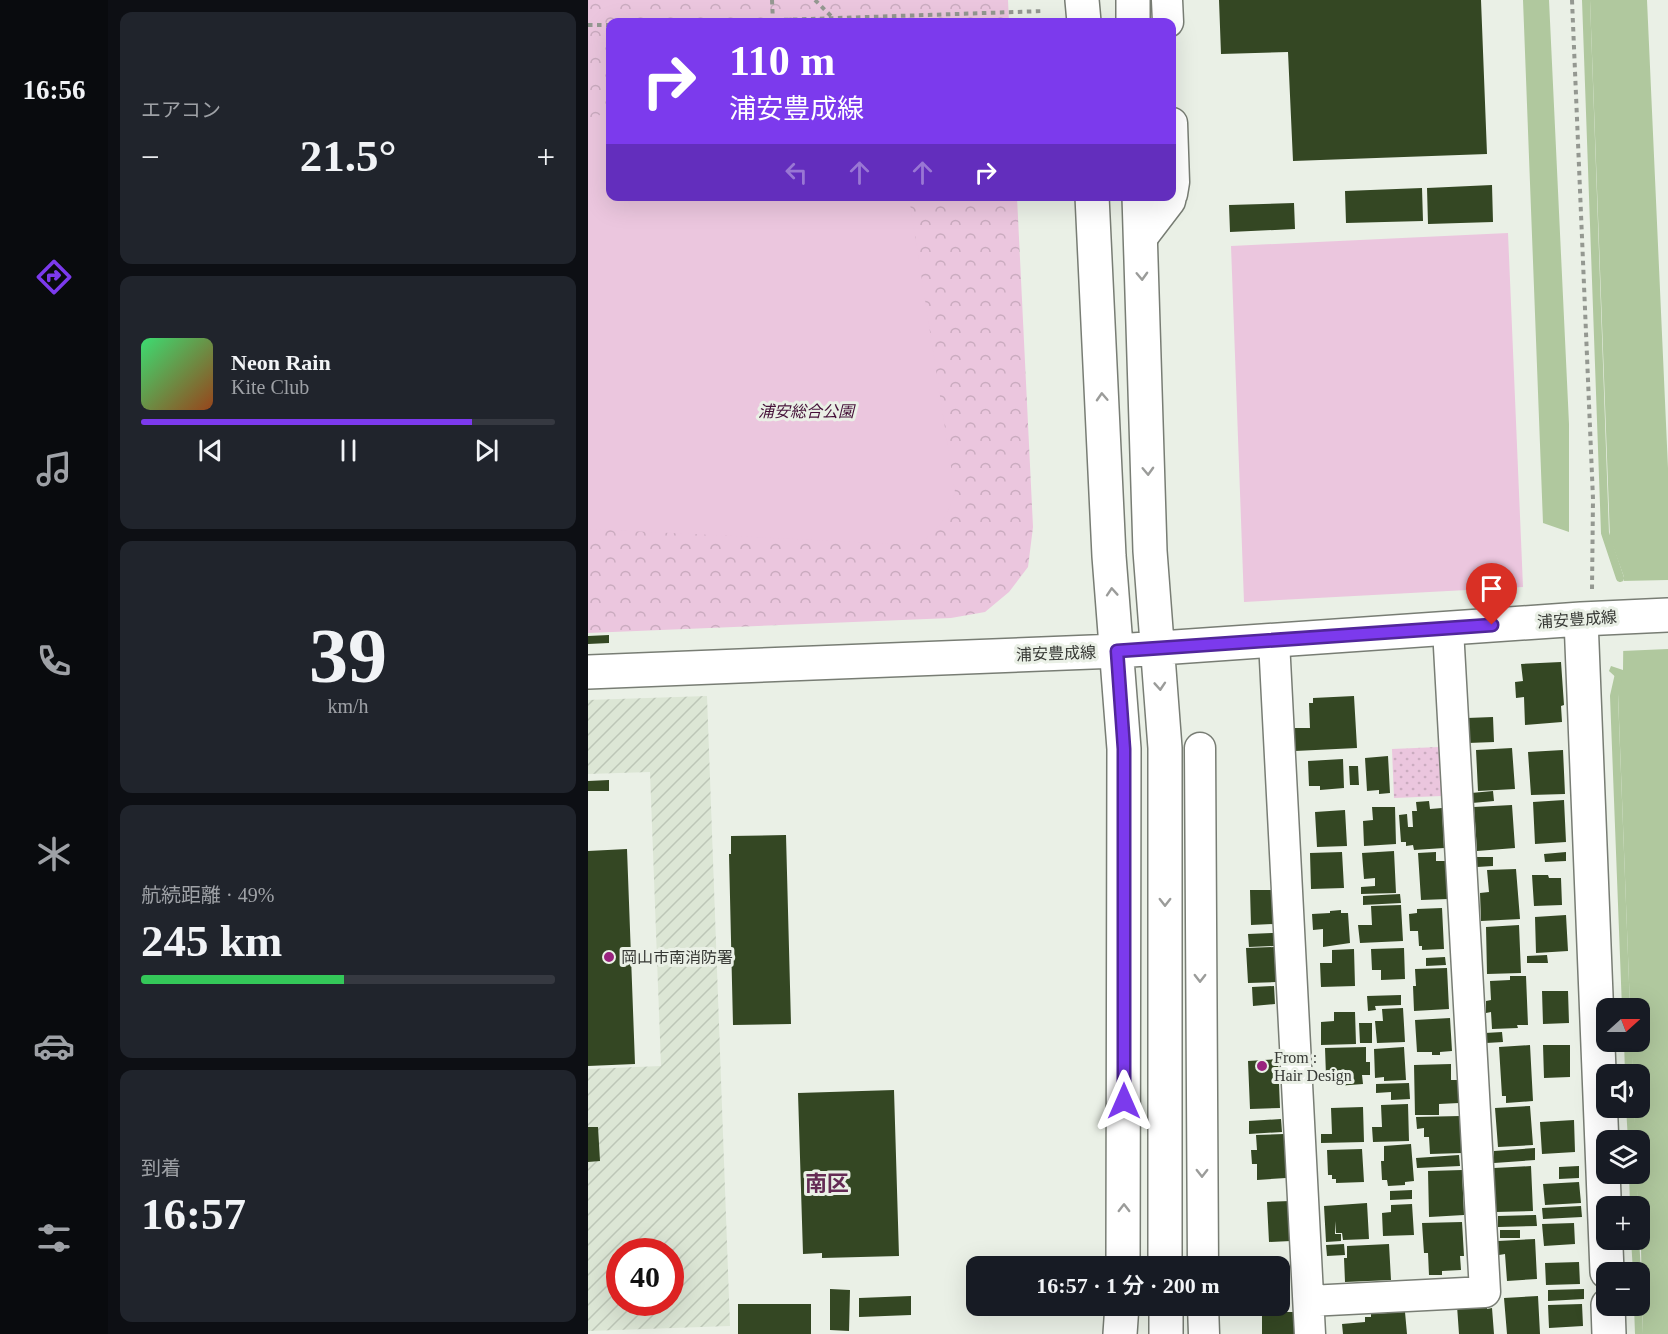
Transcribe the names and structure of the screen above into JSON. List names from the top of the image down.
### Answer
{
  "streets": {
    "street": ["浦安豊成線"]
  },
  "districts": ["南区"],
  "parks": ["浦安総合公園"],
  "places": ["岡山市南消防署", "From : Hair Design"],
  "north": "right",
  "page": {
    "tabs": "16:56",
    "tile": [
      "エアコン",
      ["39", "km/h"],
      ["航続距離 · 49%", "245 km"],
      ["到着", "16:57"]
    ],
    "turn": ["110 m", "浦安豊成線"],
    "heat": ["−", "21.5°", "+"],
    "song": ["Neon Rain", "Kite Club"],
    "map_buttons": ["+", "−"],
    "limit": "40",
    "trip": "16:57 · 1 分 · 200 m"
  }
}
